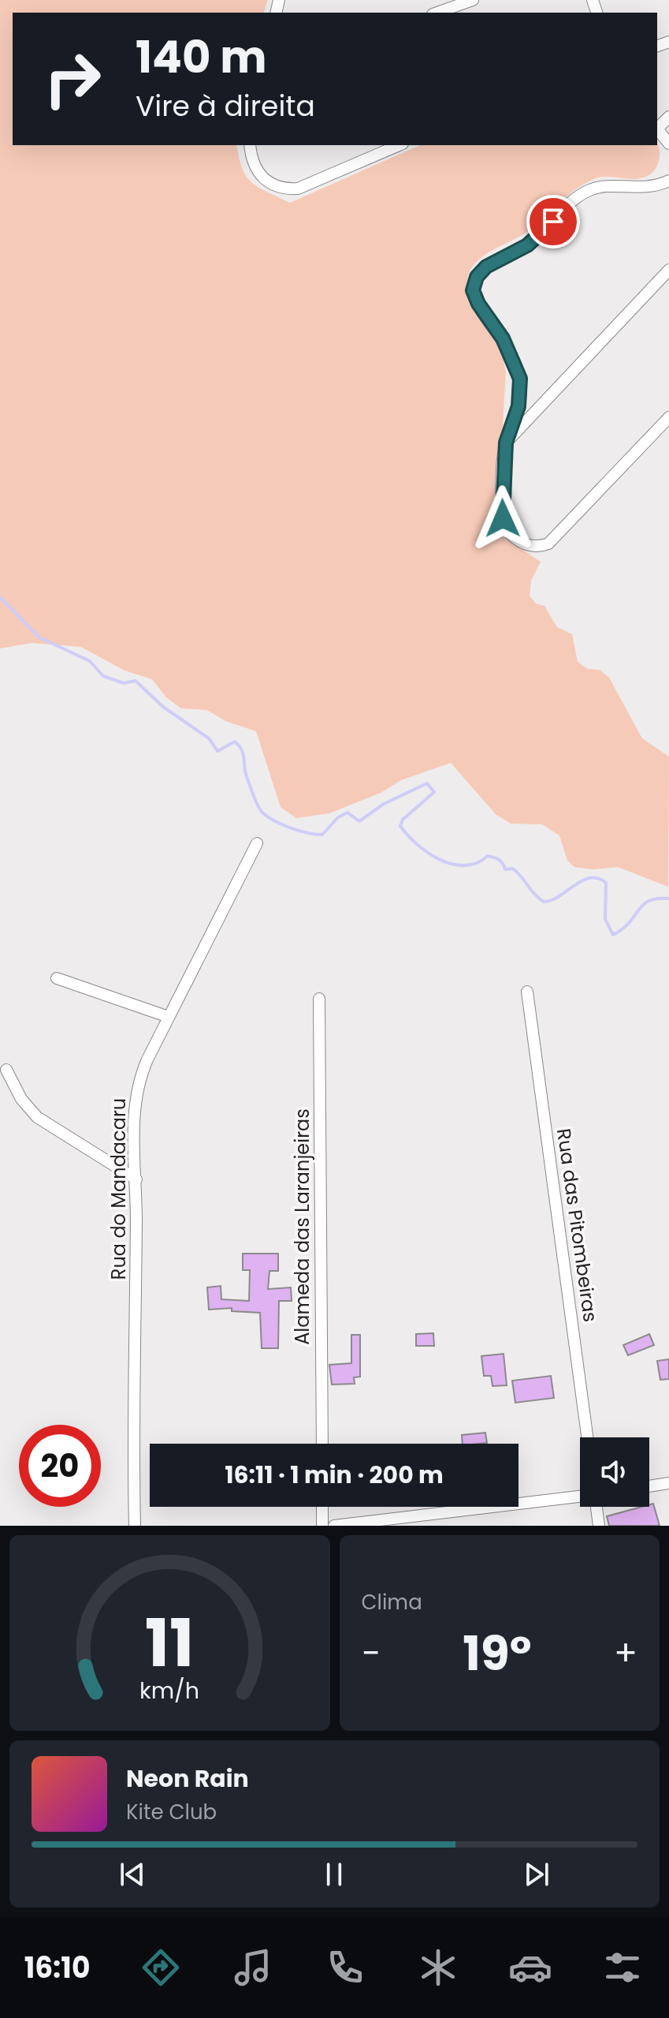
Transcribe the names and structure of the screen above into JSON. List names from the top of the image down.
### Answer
{
  "streets": {
    "street": ["Rua do Mandacaru", "Rua das Pitombeiras", "Alameda das Laranjeiras"]
  },
  "page": {
    "turn": ["140 m", "Vire à direita"],
    "limit": "20",
    "trip": "16:11 · 1 min · 200 m",
    "tile": "Clima",
    "heat": ["−", "19°", "+"],
    "song": ["Neon Rain", "Kite Club"],
    "tabs": "16:10",
    "gauge": ["11", "km/h"]
  }
}
